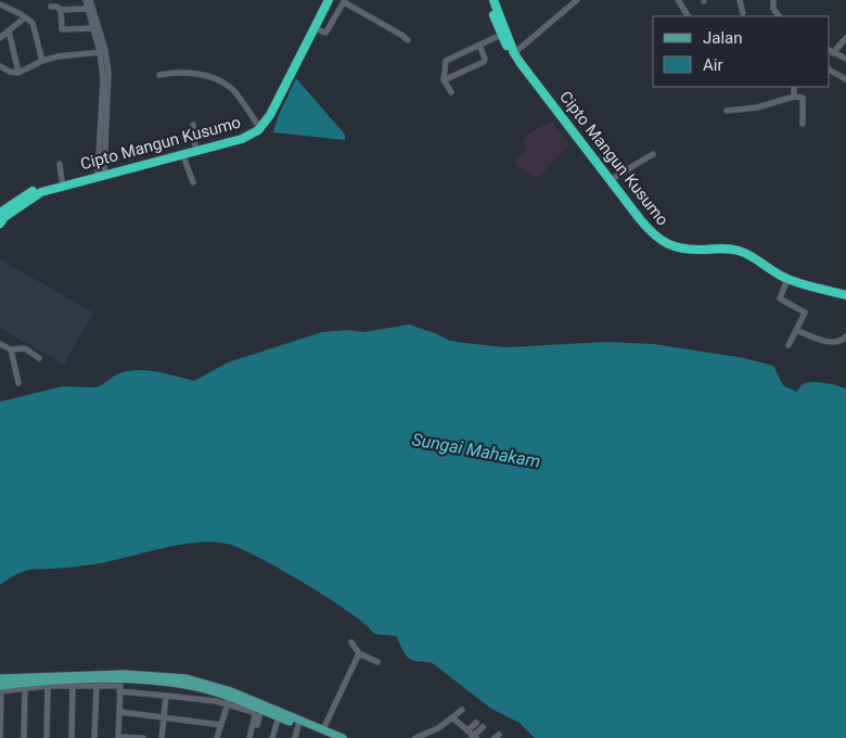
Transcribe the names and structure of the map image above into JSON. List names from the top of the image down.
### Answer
{
  "streets": {
    "highway": ["Cipto Mangun Kusumo"]
  },
  "water": ["Sungai Mahakam"],
  "legend": ["Jalan", "Air"]
}
